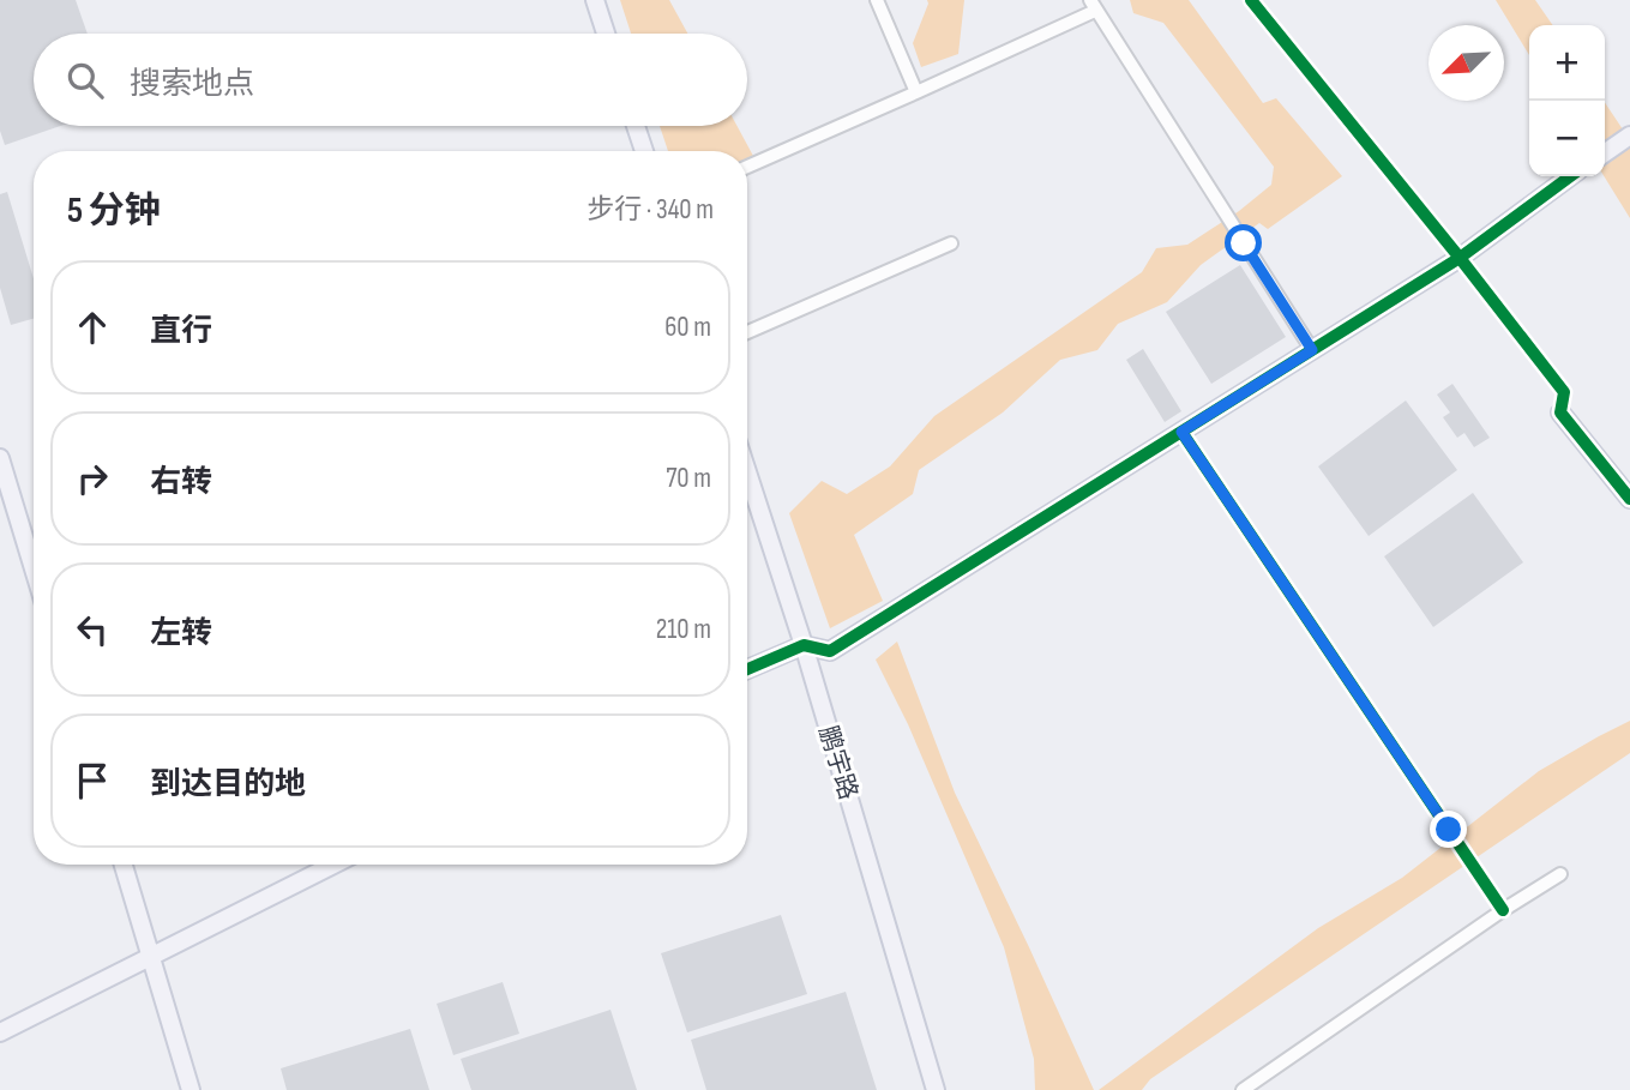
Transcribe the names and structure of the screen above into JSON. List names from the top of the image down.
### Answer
{
  "streets": {
    "street": ["鹏宇路"]
  },
  "north": "bottom left",
  "page": {
    "map_buttons": ["+", "−"],
    "search": "搜索地点",
    "heading": ["5 分钟", "步行 · 340 m"],
    "list": [
      ["直行", "60 m"],
      ["右转", "70 m"],
      ["左转", "210 m"],
      "到达目的地"
    ]
  }
}
